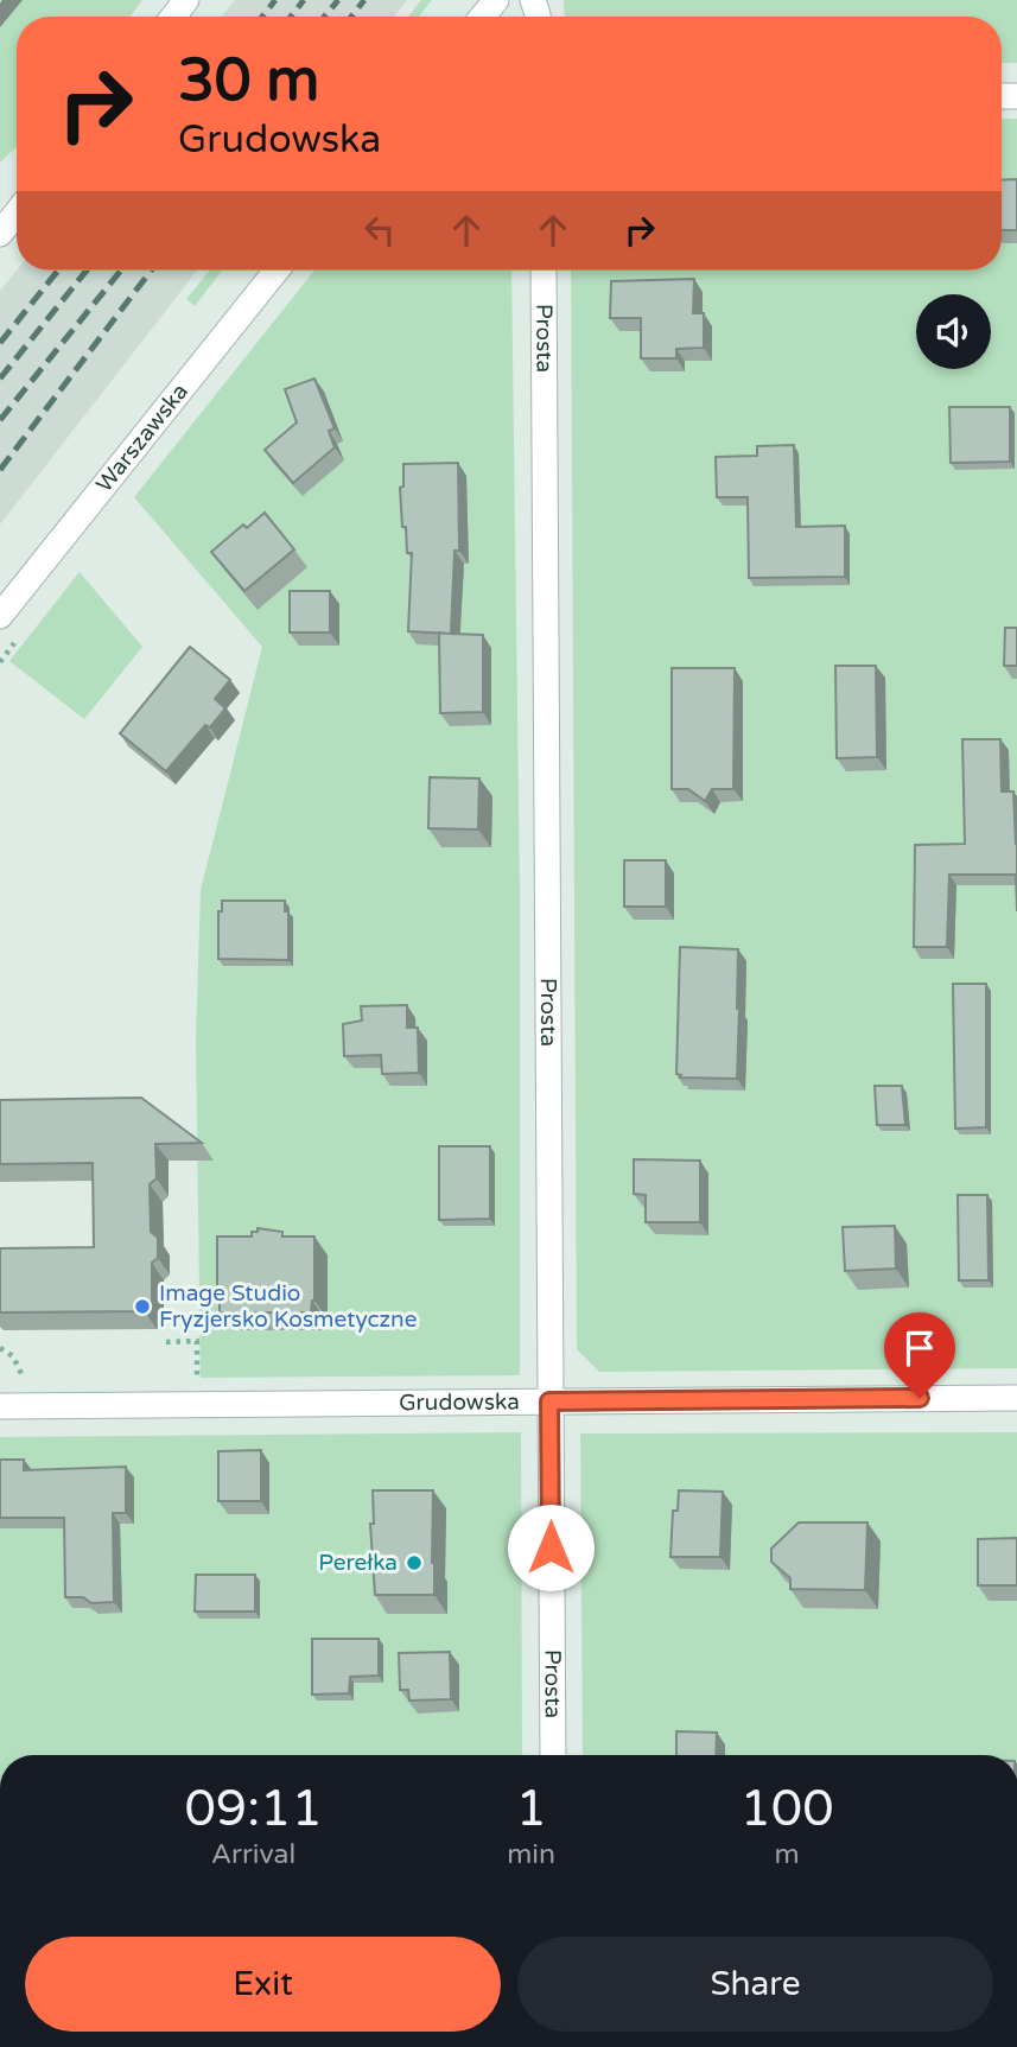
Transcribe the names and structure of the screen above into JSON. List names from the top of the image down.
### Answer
{
  "streets": {
    "street": ["Prosta", "Warszawska", "Grudowska"]
  },
  "crossings": [
    ["Prosta", "Grudowska"]
  ],
  "places": ["Image Studio Fryzjersko Kosmetyczne", "Perełka"],
  "page": {
    "turn": ["30 m", "Grudowska"],
    "eta": [
      "09:11",
      "Arrival",
      "1",
      "min",
      "100",
      "m"
    ],
    "buttons": ["Exit", "Share"]
  }
}
